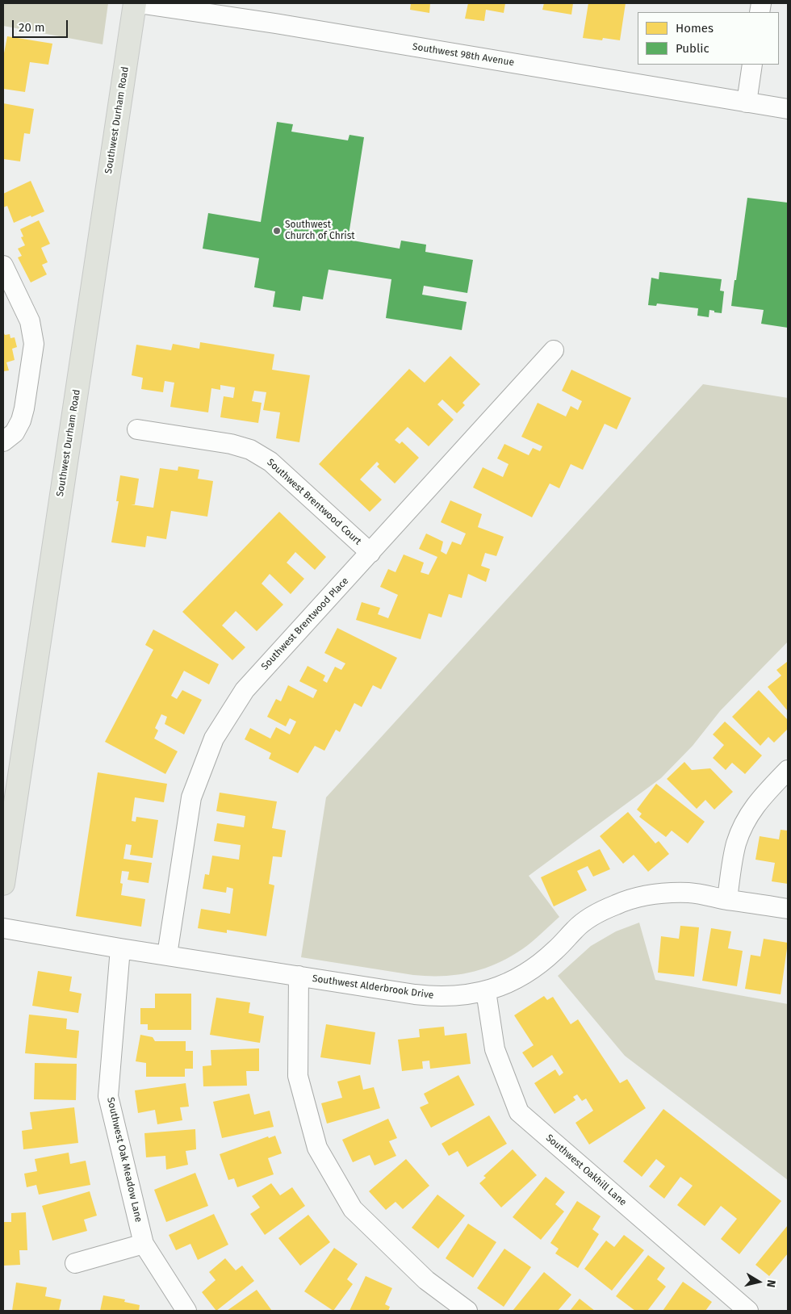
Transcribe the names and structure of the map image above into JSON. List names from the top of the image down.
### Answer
{
  "streets": {
    "main road": ["Southwest Durham Road"],
    "street": [
      "Southwest 98th Avenue",
      "Southwest Brentwood Court",
      "Southwest Brentwood Place",
      "Southwest Alderbrook Drive",
      "Southwest Oak Meadow Lane",
      "Southwest Oakhill Lane"
    ]
  },
  "crossings": [
    ["Southwest Brentwood Court", "Southwest Brentwood Place"],
    ["Southwest Brentwood Place", "Southwest Alderbrook Drive"],
    ["Southwest Alderbrook Drive", "Southwest Oak Meadow Lane"],
    ["Southwest Alderbrook Drive", "Southwest Oakhill Lane"]
  ],
  "places": ["Southwest Church of Christ"],
  "legend": ["Homes", "Public"],
  "scale_bar": "20 m",
  "north": "right"
}
